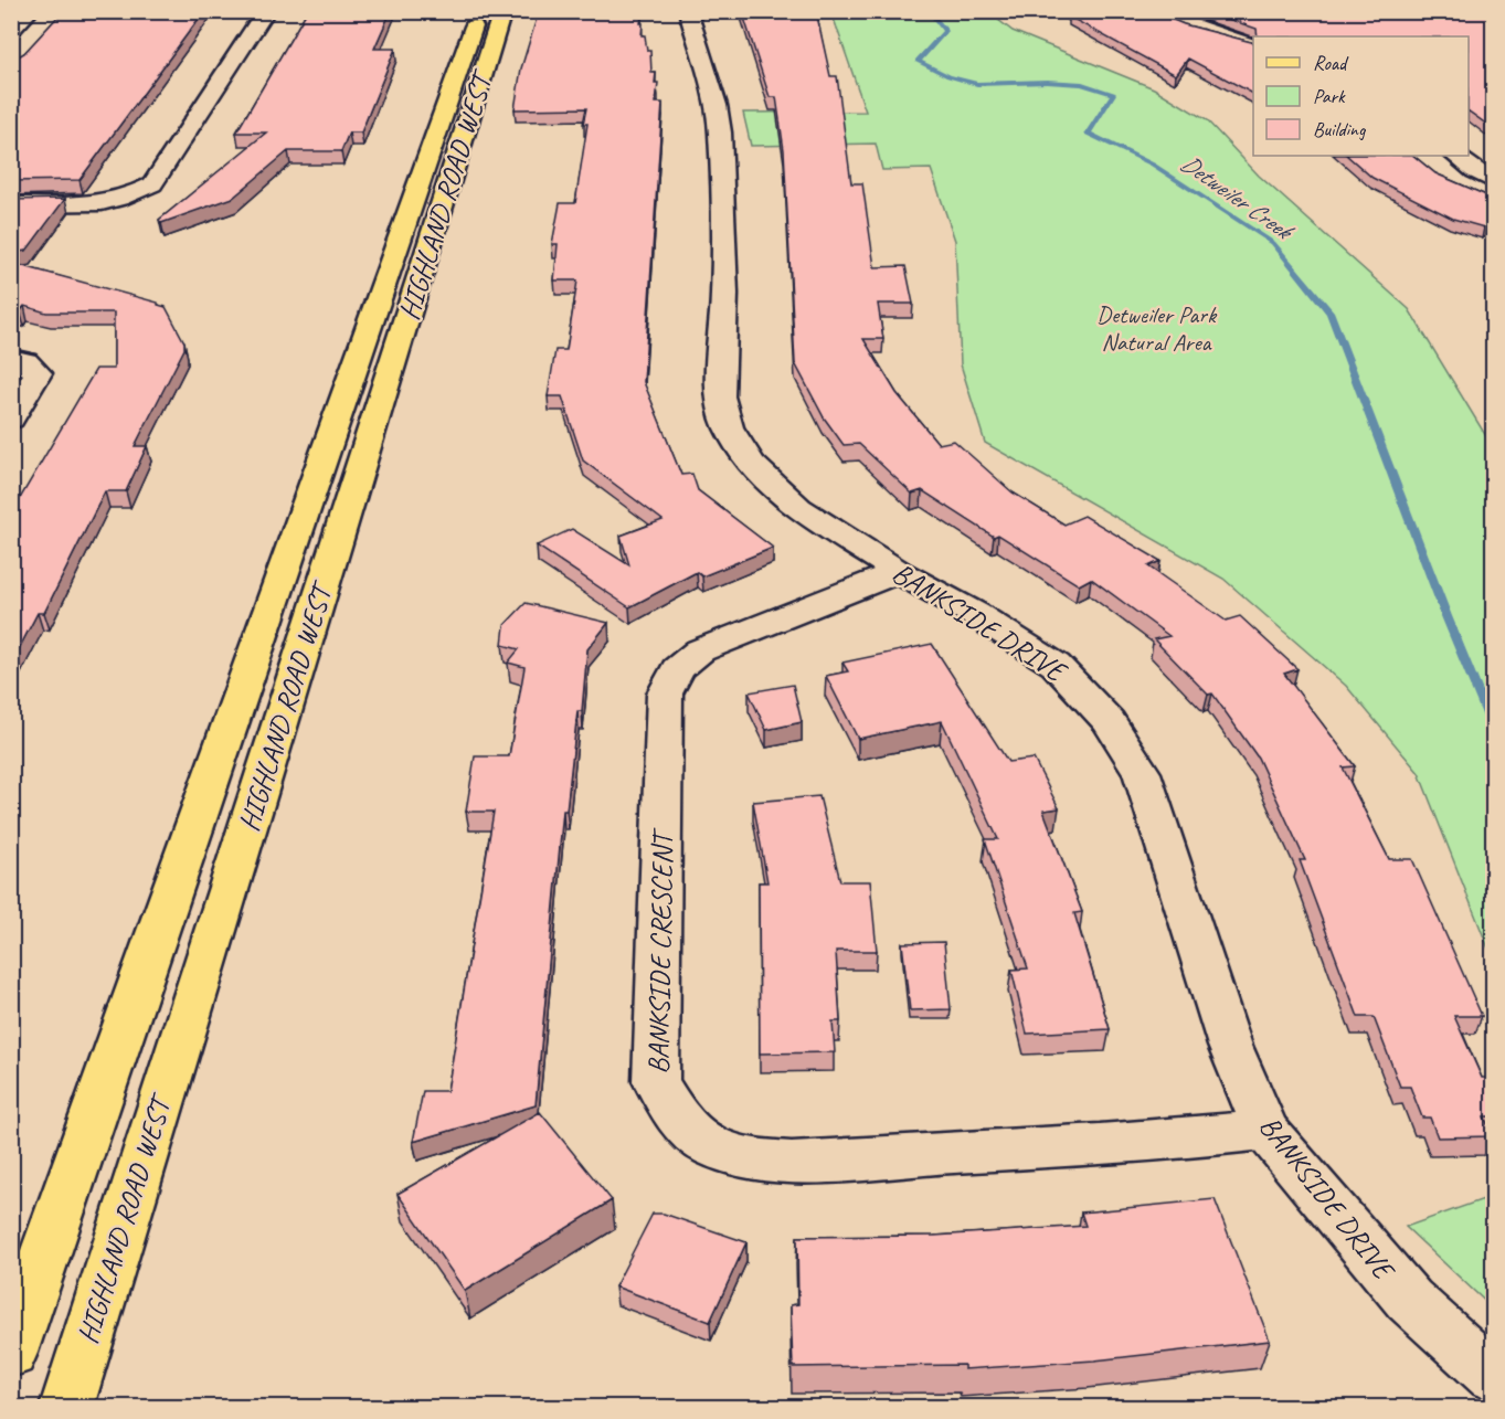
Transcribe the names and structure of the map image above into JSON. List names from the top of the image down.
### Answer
{
  "streets": {
    "main road": ["HIGHLAND ROAD WEST"],
    "street": ["BANKSIDE DRIVE", "BANKSIDE CRESCENT"]
  },
  "crossings": [
    ["BANKSIDE DRIVE", "BANKSIDE CRESCENT"]
  ],
  "water": ["Detweiler Creek"],
  "parks": ["Detweiler Park Natural Area"],
  "legend": ["Road", "Park", "Building"]
}
